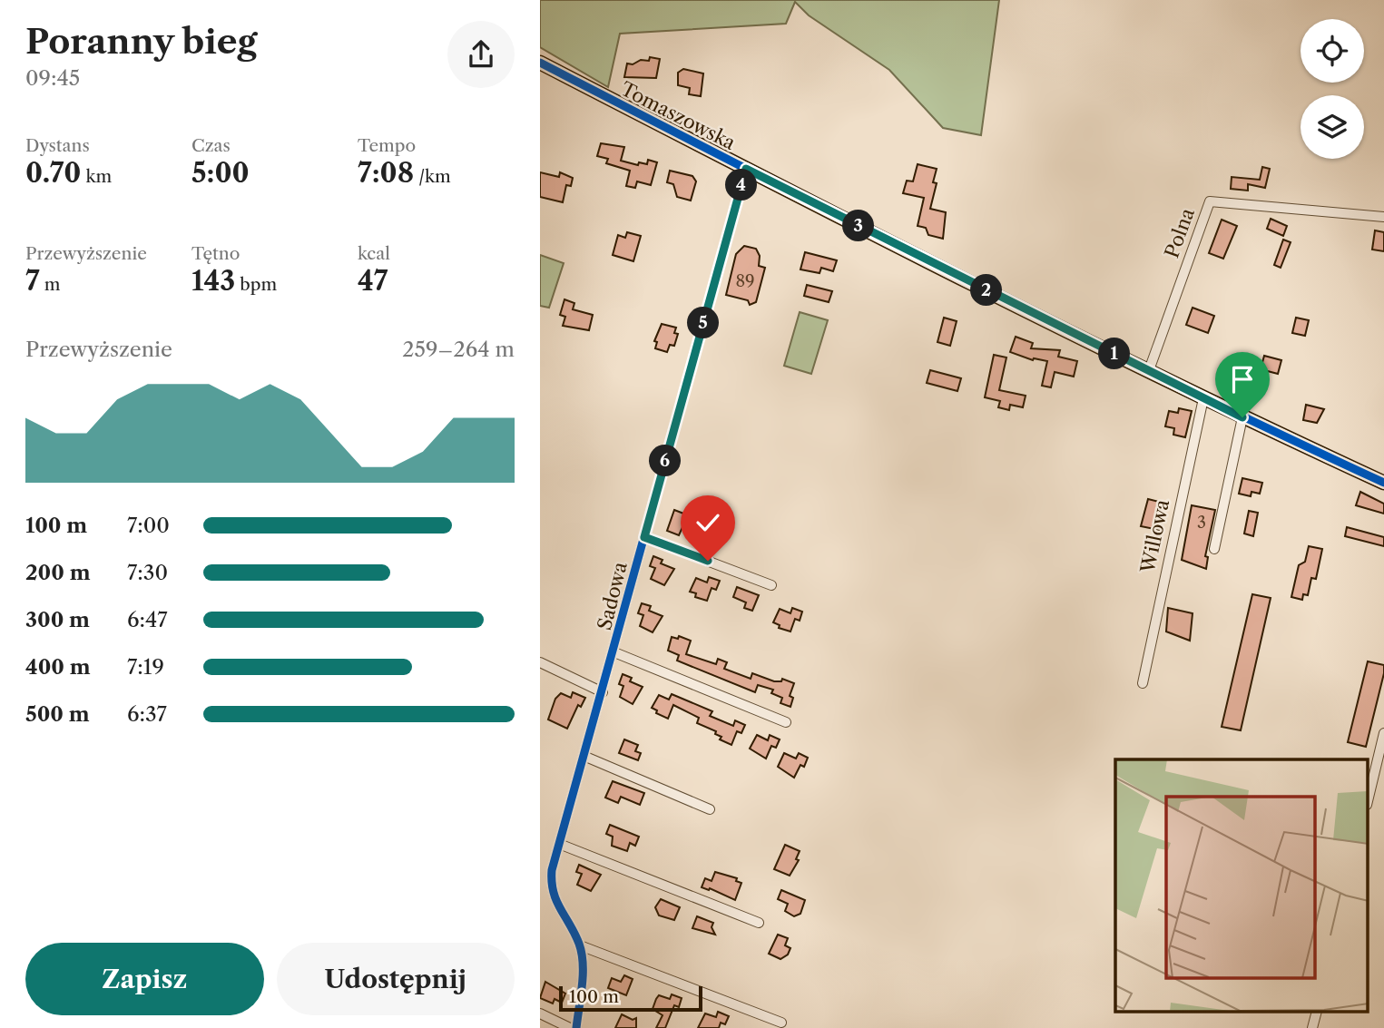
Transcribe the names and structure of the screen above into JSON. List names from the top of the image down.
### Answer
{
  "streets": {
    "street": [
      "Tomaszowska",
      "Polna",
      "Willowa",
      "Sadowa"
    ]
  },
  "crossings": [
    ["Tomaszowska", "Polna"],
    ["Tomaszowska", "Willowa"],
    ["Tomaszowska", "Sadowa"]
  ],
  "house_numbers": ["89", "3"],
  "scale_bar": "100 m",
  "page": {
    "heading": ["Poranny bieg", "09:45"],
    "stats": [
      ["Dystans", "0.70 km"],
      ["Czas", "5:00"],
      ["Tempo", "7:08 /km"],
      ["Przewyższenie", "7 m"],
      ["Tętno", "143 bpm"],
      ["kcal", "47"]
    ],
    "pins": [
      "4",
      "3",
      "2",
      "5",
      "1",
      "6"
    ],
    "chart": ["Przewyższenie", "259–264 m"],
    "list": [
      {
        "name": "100 m",
        "note": "7:00"
      },
      {
        "name": "200 m",
        "note": "7:30"
      },
      {
        "name": "300 m",
        "note": "6:47"
      },
      {
        "name": "400 m",
        "note": "7:19"
      },
      {
        "name": "500 m",
        "note": "6:37"
      }
    ],
    "buttons": ["Zapisz", "Udostępnij"],
    "scale": "100 m"
  }
}
